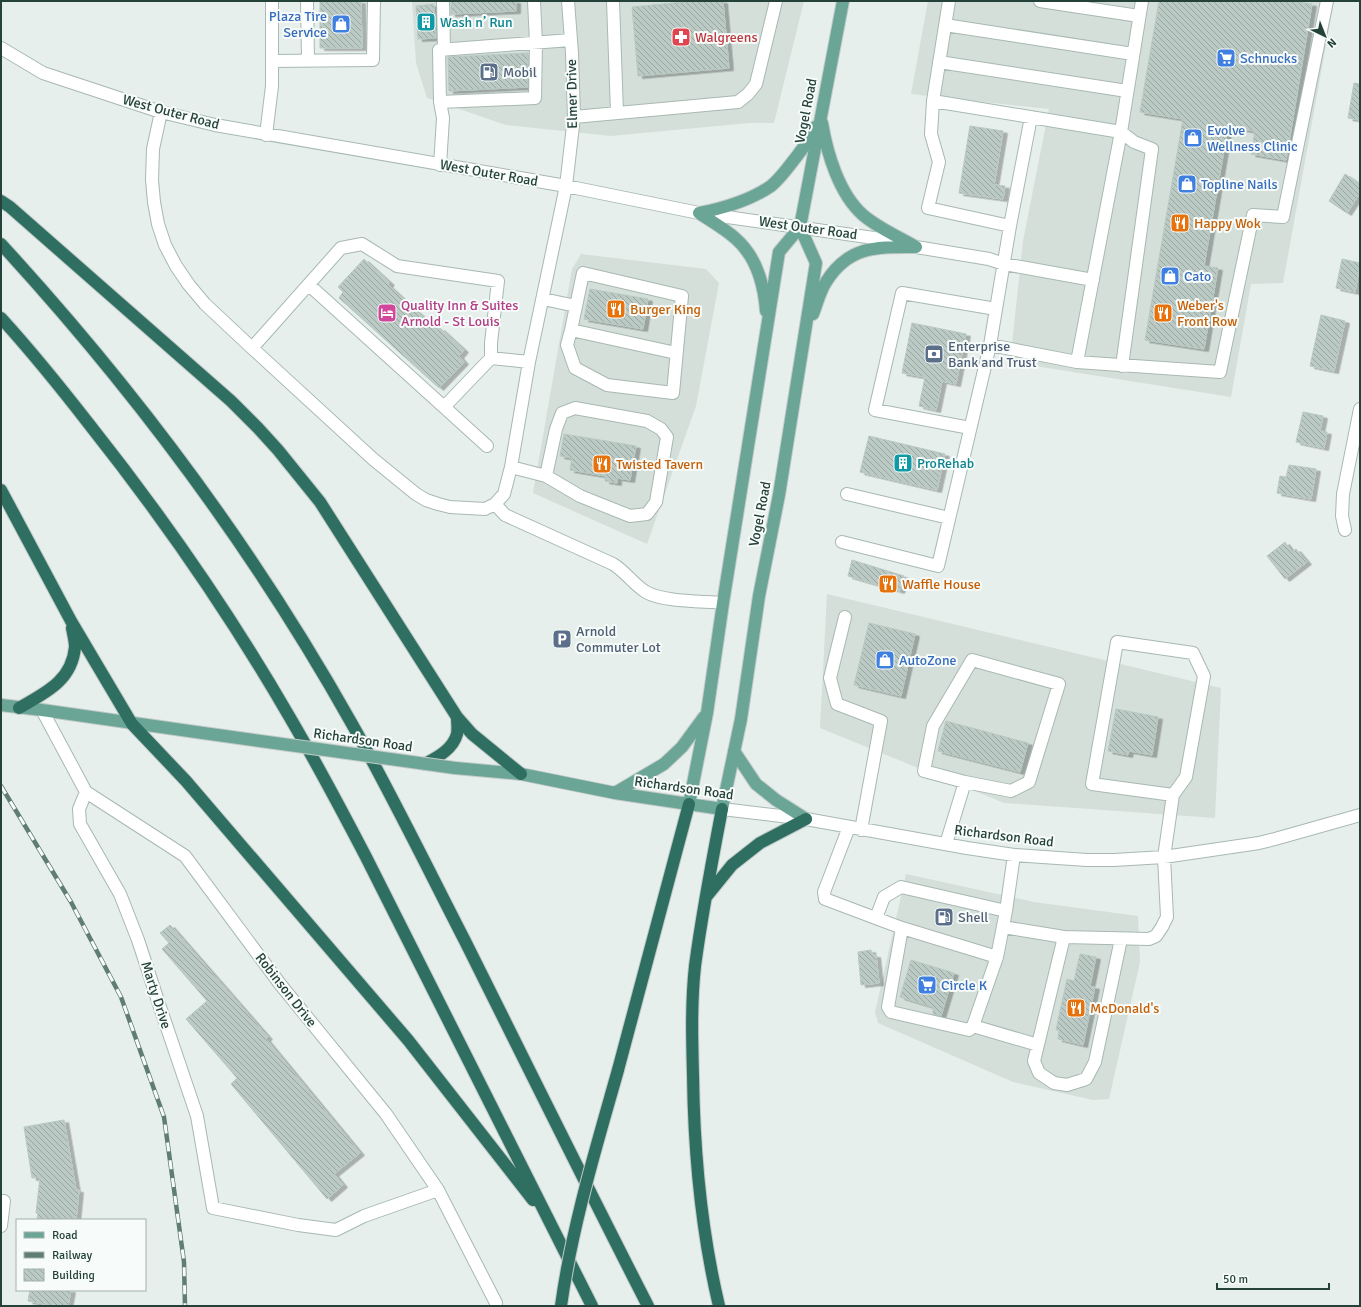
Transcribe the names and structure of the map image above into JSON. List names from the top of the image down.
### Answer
{
  "streets": {
    "main road": ["Vogel Road", "Richardson Road"],
    "street": [
      "Elmer Drive",
      "West Outer Road",
      "Robinson Drive",
      "Marty Drive"
    ]
  },
  "crossings": [
    ["Elmer Drive", "West Outer Road"],
    ["Vogel Road", "West Outer Road"],
    ["Vogel Road", "Richardson Road"],
    ["Richardson Road", "Robinson Drive"],
    ["Robinson Drive", "Marty Drive"]
  ],
  "places": {
    "building": ["Wash n’ Run", "ProRehab"],
    "shop": [
      "Plaza Tire Service",
      "Evolve Wellness Clinic",
      "Topline Nails",
      "Cato",
      "AutoZone"
    ],
    "pharmacy": ["Walgreens"],
    "supermarket": ["Schnucks", "Circle K"],
    "fuel station": ["Mobil", "Shell"],
    "restaurant": [
      "Happy Wok",
      "Burger King",
      "Weber's Front Row",
      "Twisted Tavern",
      "Waffle House",
      "McDonald's"
    ],
    "hotel": ["Quality Inn & Suites Arnold - St Louis"],
    "bank": ["Enterprise Bank and Trust"],
    "parking": ["Arnold Commuter Lot"]
  },
  "legend": ["Road", "Railway", "Building"],
  "scale_bar": "50 m",
  "north": "bottom right"
}
